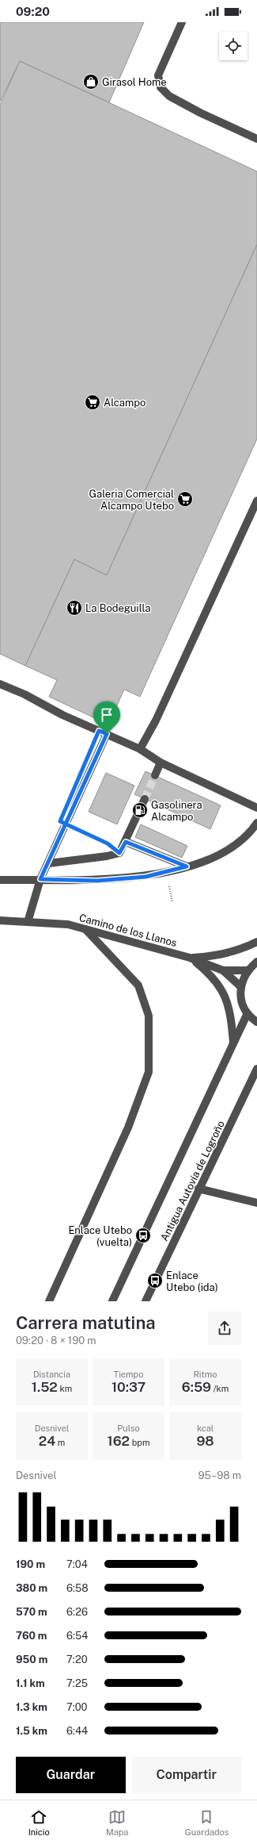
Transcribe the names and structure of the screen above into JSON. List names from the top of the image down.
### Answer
{
  "streets": {
    "street": ["Camino de los Llanos", "Antigua Autovía de Logroño"]
  },
  "places": {
    "shop": ["Girasol Home"],
    "supermarket": ["Alcampo", "Galeria Comercial Alcampo Utebo"],
    "restaurant": ["La Bodeguilla"],
    "fuel station": ["Gasolinera Alcampo"],
    "bus stop": ["Enlace Utebo (vuelta)", "Enlace Utebo (ida)"]
  },
  "page": {
    "status": "09:20",
    "heading": ["Carrera matutina", "09:20 · 8 × 190 m"],
    "stats": [
      ["Distancia", "1.52 km"],
      ["Tiempo", "10:37"],
      ["Ritmo", "6:59 /km"],
      ["Desnivel", "24 m"],
      ["Pulso", "162 bpm"],
      ["kcal", "98"]
    ],
    "chart": ["Desnivel", "95–98 m"],
    "list": [
      {
        "name": "190 m",
        "note": "7:04"
      },
      {
        "name": "380 m",
        "note": "6:58"
      },
      {
        "name": "570 m",
        "note": "6:26"
      },
      {
        "name": "760 m",
        "note": "6:54"
      },
      {
        "name": "950 m",
        "note": "7:20"
      },
      {
        "name": "1.1 km",
        "note": "7:25"
      },
      {
        "name": "1.3 km",
        "note": "7:00"
      },
      {
        "name": "1.5 km",
        "note": "6:44"
      }
    ],
    "buttons": ["Guardar", "Compartir"],
    "tabs": ["Inicio", "Mapa", "Guardados"]
  }
}
